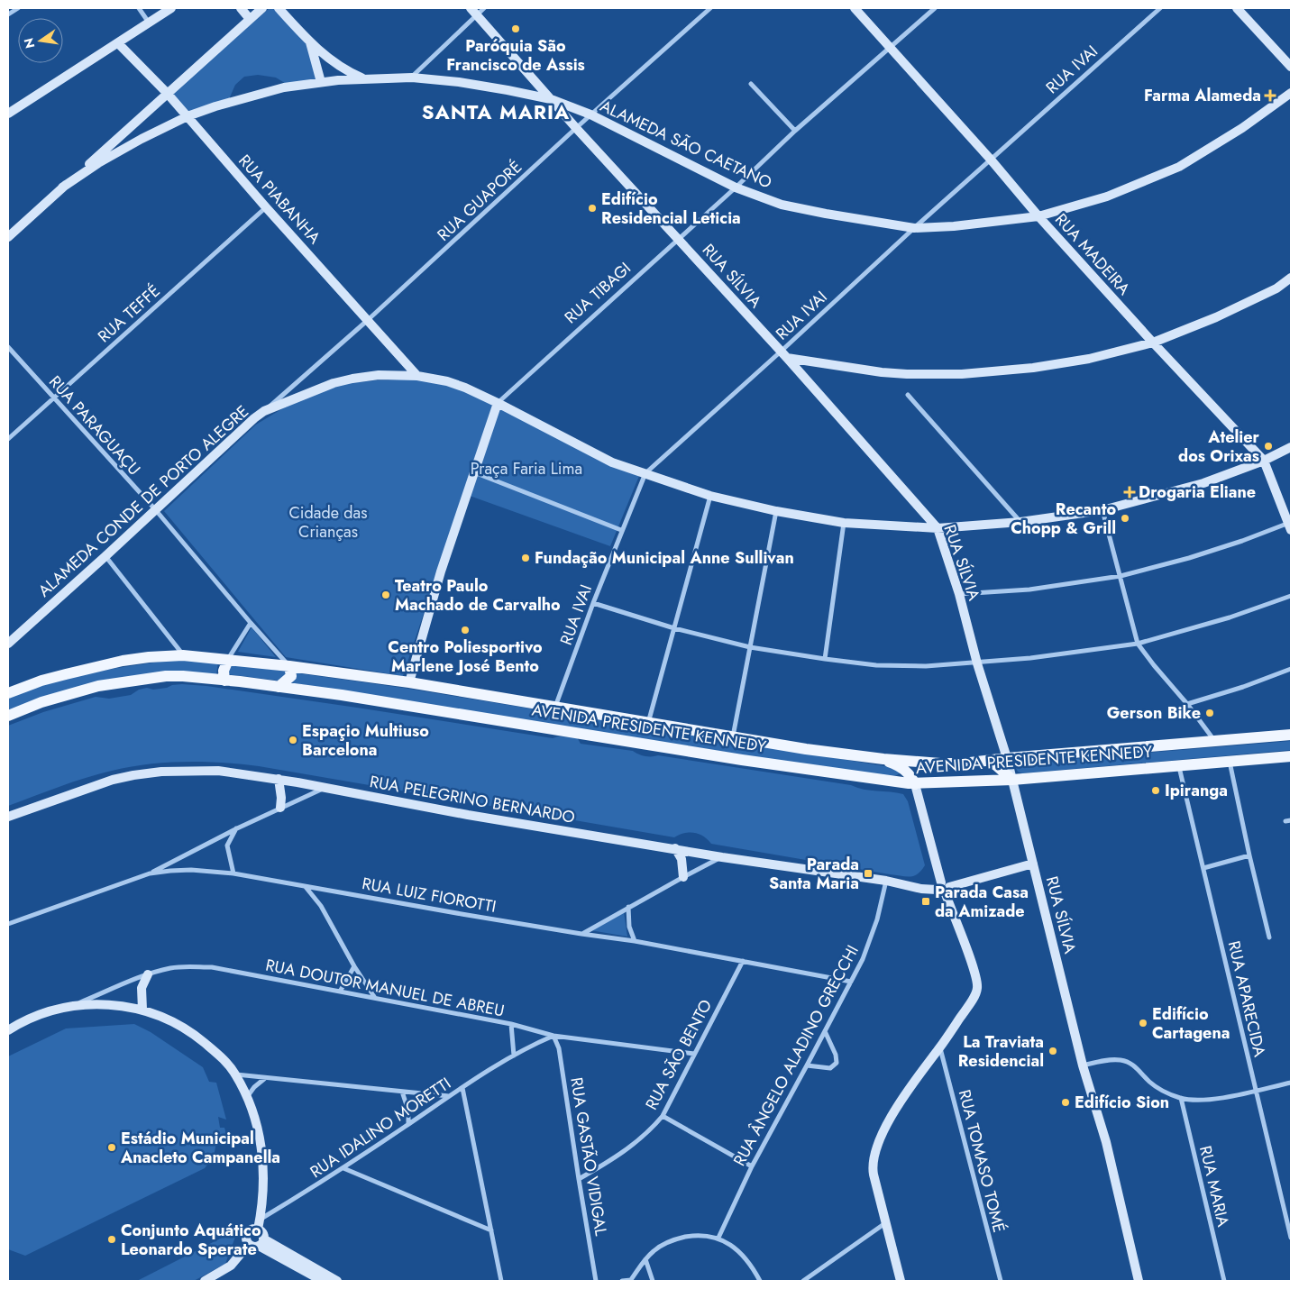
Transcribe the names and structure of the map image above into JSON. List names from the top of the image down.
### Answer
{
  "streets": {
    "main road": ["AVENIDA PRESIDENTE KENNEDY"],
    "street": [
      "RUA IVAI",
      "ALAMEDA SÃO CAETANO",
      "RUA PIABANHA",
      "RUA GUAPORÉ",
      "RUA MADEIRA",
      "RUA SÍLVIA",
      "RUA TIBAGI",
      "RUA TEFFÉ",
      "RUA PARAGUAÇU",
      "ALAMEDA CONDE DE PORTO ALEGRE",
      "RUA PELEGRINO BERNARDO",
      "RUA LUIZ FIOROTTI",
      "RUA DOUTOR MANUEL DE ABREU",
      "RUA APARECIDA",
      "RUA SÃO BENTO",
      "RUA ÂNGELO ALADINO GRECCHI",
      "RUA IDALINO MORETTI",
      "RUA GASTÃO VIDIGAL",
      "RUA TOMASO TOMÉ",
      "RUA MARIA"
    ]
  },
  "crossings": [
    ["RUA IVAI", "ALAMEDA SÃO CAETANO"],
    ["RUA IVAI", "RUA MADEIRA"],
    ["RUA IVAI", "RUA SÍLVIA"],
    ["RUA IVAI", "ALAMEDA CONDE DE PORTO ALEGRE"],
    ["RUA IVAI", "AVENIDA PRESIDENTE KENNEDY"],
    ["ALAMEDA SÃO CAETANO", "RUA PIABANHA"],
    ["ALAMEDA SÃO CAETANO", "RUA GUAPORÉ"],
    ["ALAMEDA SÃO CAETANO", "RUA MADEIRA"],
    ["ALAMEDA SÃO CAETANO", "RUA SÍLVIA"],
    ["ALAMEDA SÃO CAETANO", "RUA TIBAGI"],
    ["RUA PIABANHA", "RUA GUAPORÉ"],
    ["RUA PIABANHA", "RUA TEFFÉ"],
    ["RUA PIABANHA", "ALAMEDA CONDE DE PORTO ALEGRE"],
    ["RUA GUAPORÉ", "RUA SÍLVIA"],
    ["RUA GUAPORÉ", "ALAMEDA CONDE DE PORTO ALEGRE"],
    ["RUA MADEIRA", "RUA TIBAGI"],
    ["RUA MADEIRA", "ALAMEDA CONDE DE PORTO ALEGRE"],
    ["RUA SÍLVIA", "RUA TIBAGI"],
    ["RUA SÍLVIA", "ALAMEDA CONDE DE PORTO ALEGRE"],
    ["RUA SÍLVIA", "AVENIDA PRESIDENTE KENNEDY"],
    ["RUA SÍLVIA", "RUA PELEGRINO BERNARDO"],
    ["RUA TIBAGI", "ALAMEDA CONDE DE PORTO ALEGRE"],
    ["RUA TIBAGI", "AVENIDA PRESIDENTE KENNEDY"],
    ["RUA TEFFÉ", "RUA PARAGUAÇU"],
    ["RUA PARAGUAÇU", "ALAMEDA CONDE DE PORTO ALEGRE"],
    ["RUA PARAGUAÇU", "AVENIDA PRESIDENTE KENNEDY"],
    ["AVENIDA PRESIDENTE KENNEDY", "RUA APARECIDA"],
    ["RUA PELEGRINO BERNARDO", "RUA ÂNGELO ALADINO GRECCHI"],
    ["RUA LUIZ FIOROTTI", "RUA SÃO BENTO"],
    ["RUA LUIZ FIOROTTI", "RUA ÂNGELO ALADINO GRECCHI"],
    ["RUA DOUTOR MANUEL DE ABREU", "RUA SÃO BENTO"],
    ["RUA DOUTOR MANUEL DE ABREU", "RUA IDALINO MORETTI"],
    ["RUA DOUTOR MANUEL DE ABREU", "RUA GASTÃO VIDIGAL"],
    ["RUA SÃO BENTO", "RUA GASTÃO VIDIGAL"],
    ["RUA IDALINO MORETTI", "RUA GASTÃO VIDIGAL"]
  ],
  "districts": ["SANTA MARIA"],
  "parks": ["Praça Faria Lima", "Cidade das Crianças"],
  "places": {
    "other": [
      "Paróquia São Francisco de Assis",
      "Edifício Residencial Leticia",
      "Atelier dos Orixas",
      "Recanto Chopp & Grill",
      "Fundação Municipal Anne Sullivan",
      "Teatro Paulo Machado de Carvalho",
      "Centro Poliesportivo Marlene José Bento",
      "Gerson Bike",
      "Espaçio Multiuso Barcelona",
      "Ipiranga",
      "Edifício Cartagena",
      "La Traviata Residencial",
      "Edifício Sion",
      "Estádio Municipal Anacleto Campanella",
      "Conjunto Aquático Leonardo Sperate"
    ],
    "health": ["Farma Alameda", "Drogaria Eliane"],
    "transit": ["Parada Santa Maria", "Parada Casa da Amizade"]
  },
  "north": "left"
}
